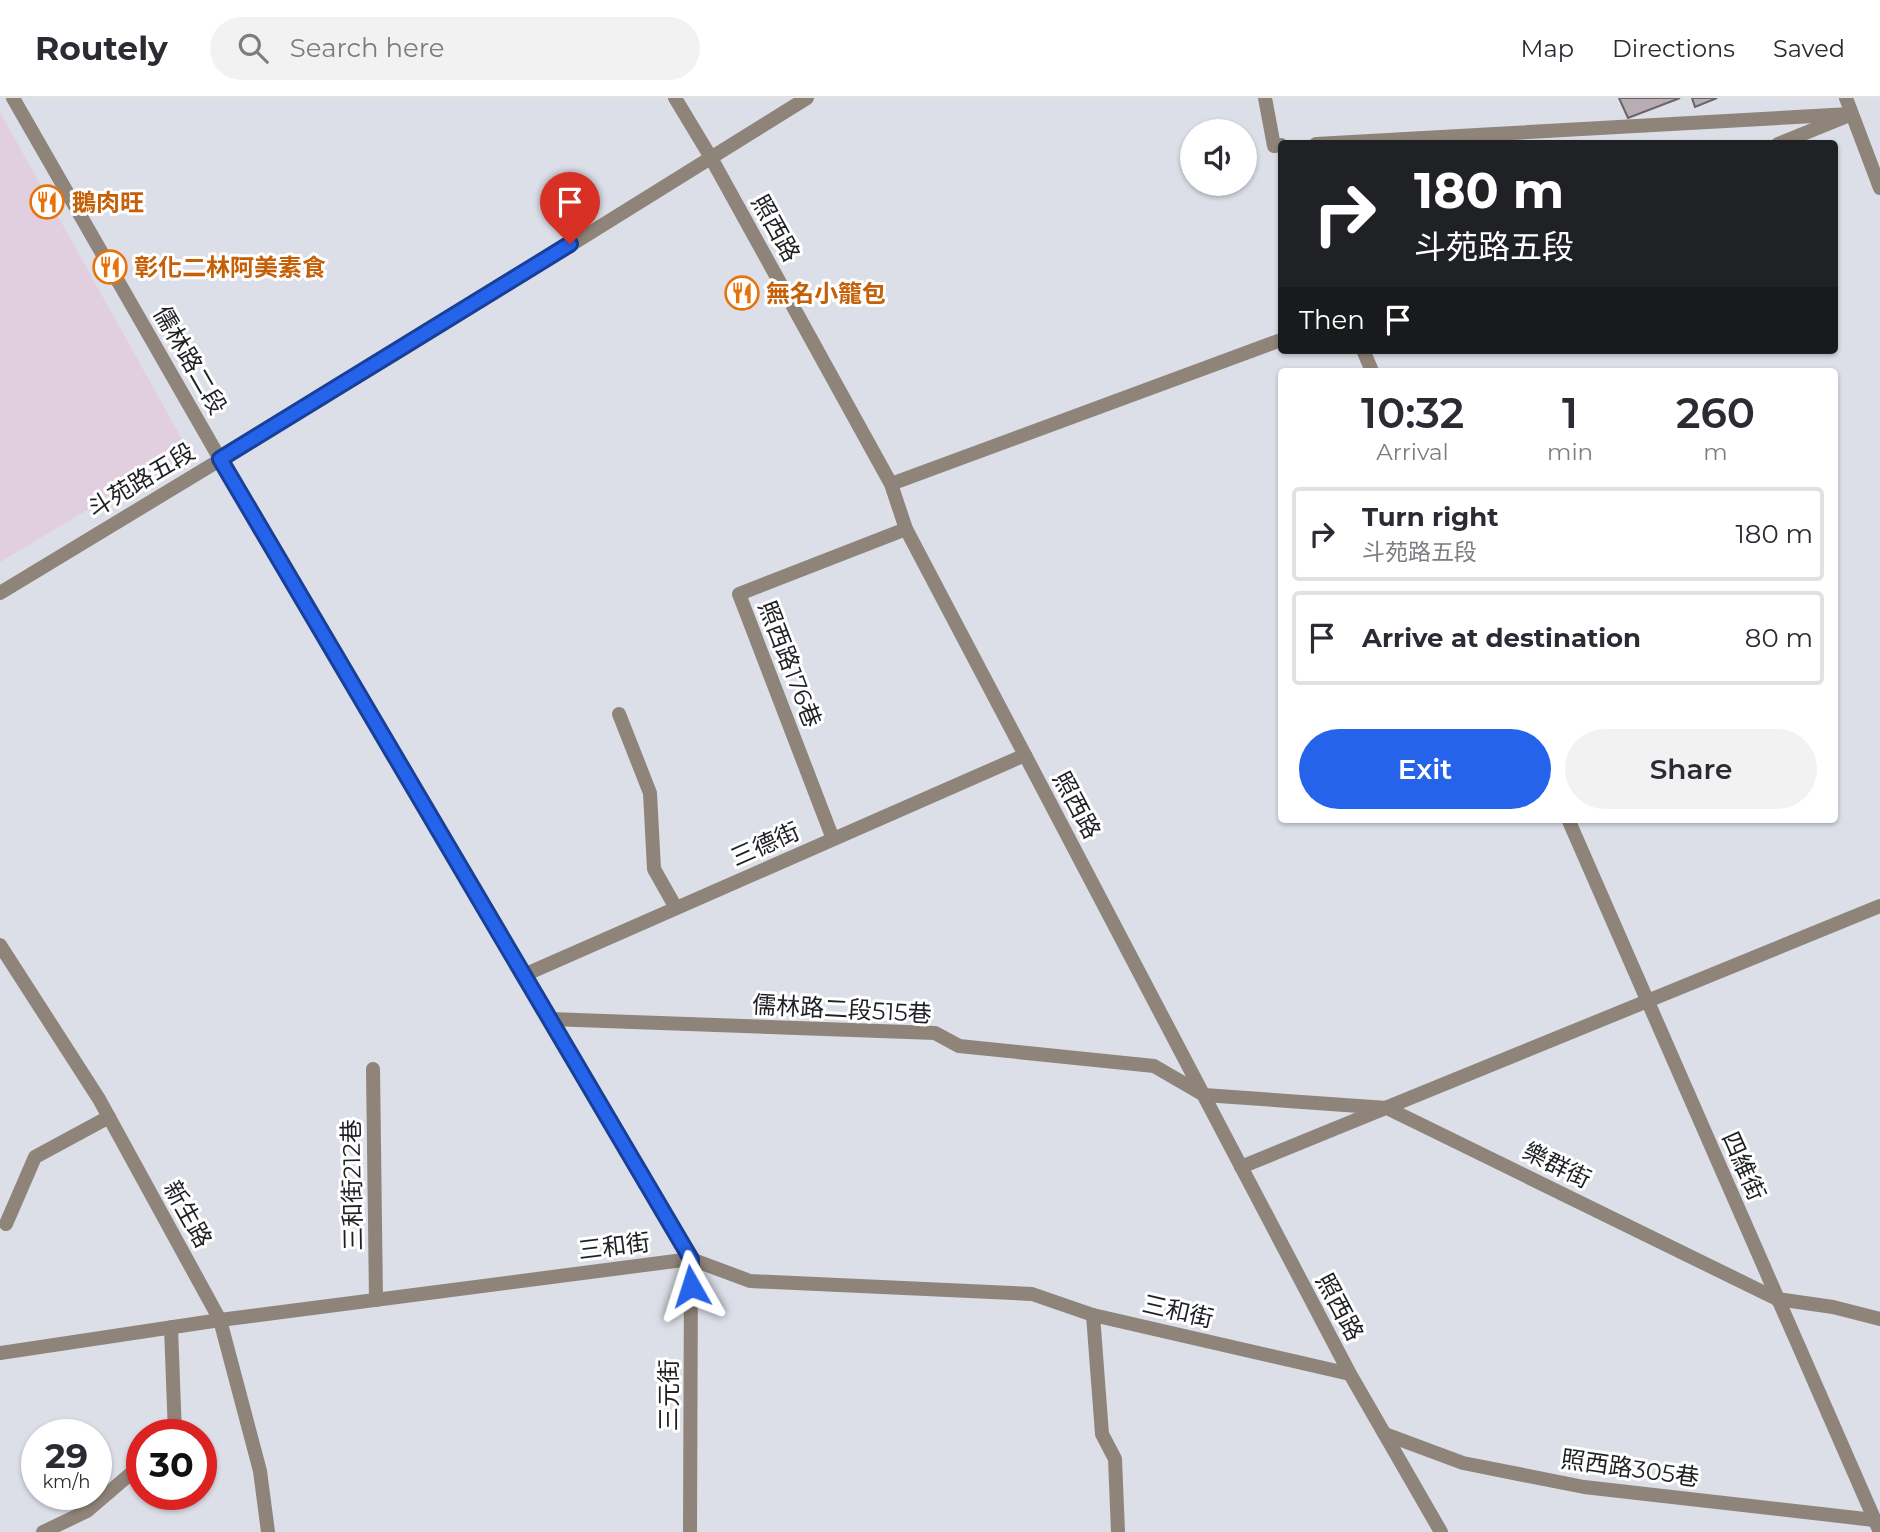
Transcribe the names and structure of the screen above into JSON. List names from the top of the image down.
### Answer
{
  "streets": {
    "street": [
      "照西路",
      "儒林路二段",
      "斗苑路五段",
      "照西路176巷",
      "三德街",
      "儒林路二段515巷",
      "樂群街",
      "四維街",
      "三和街212巷",
      "新生路",
      "三和街",
      "三元街",
      "照西路305巷"
    ]
  },
  "crossings": [
    ["照西路", "斗苑路五段"],
    ["照西路", "照西路176巷"],
    ["照西路", "三德街"],
    ["照西路", "儒林路二段515巷"],
    ["照西路", "樂群街"],
    ["照西路", "三和街"],
    ["照西路", "照西路305巷"],
    ["儒林路二段", "斗苑路五段"],
    ["儒林路二段", "三德街"],
    ["儒林路二段", "儒林路二段515巷"],
    ["儒林路二段", "三和街"],
    ["儒林路二段", "三元街"],
    ["照西路176巷", "三德街"],
    ["儒林路二段515巷", "樂群街"],
    ["樂群街", "四維街"],
    ["四維街", "照西路305巷"],
    ["三和街212巷", "三和街"],
    ["新生路", "三和街"],
    ["三和街", "三元街"]
  ],
  "places": {
    "restaurant": ["鵝肉旺", "彰化二林阿美素食", "無名小籠包"]
  },
  "page": {
    "header": "Routely",
    "search": "Search here",
    "nav": ["Map", "Directions", "Saved"],
    "turn": ["180 m", "斗苑路五段"],
    "then": "Then",
    "eta": [
      "10:32",
      "Arrival",
      "1",
      "min",
      "260",
      "m"
    ],
    "list": [
      {
        "name": "Turn right",
        "note": "斗苑路五段",
        "value": "180 m"
      },
      {
        "name": "Arrive at destination",
        "value": "80 m"
      }
    ],
    "buttons": ["Exit", "Share"],
    "speed": "29 km/h",
    "limit": "30"
  }
}
